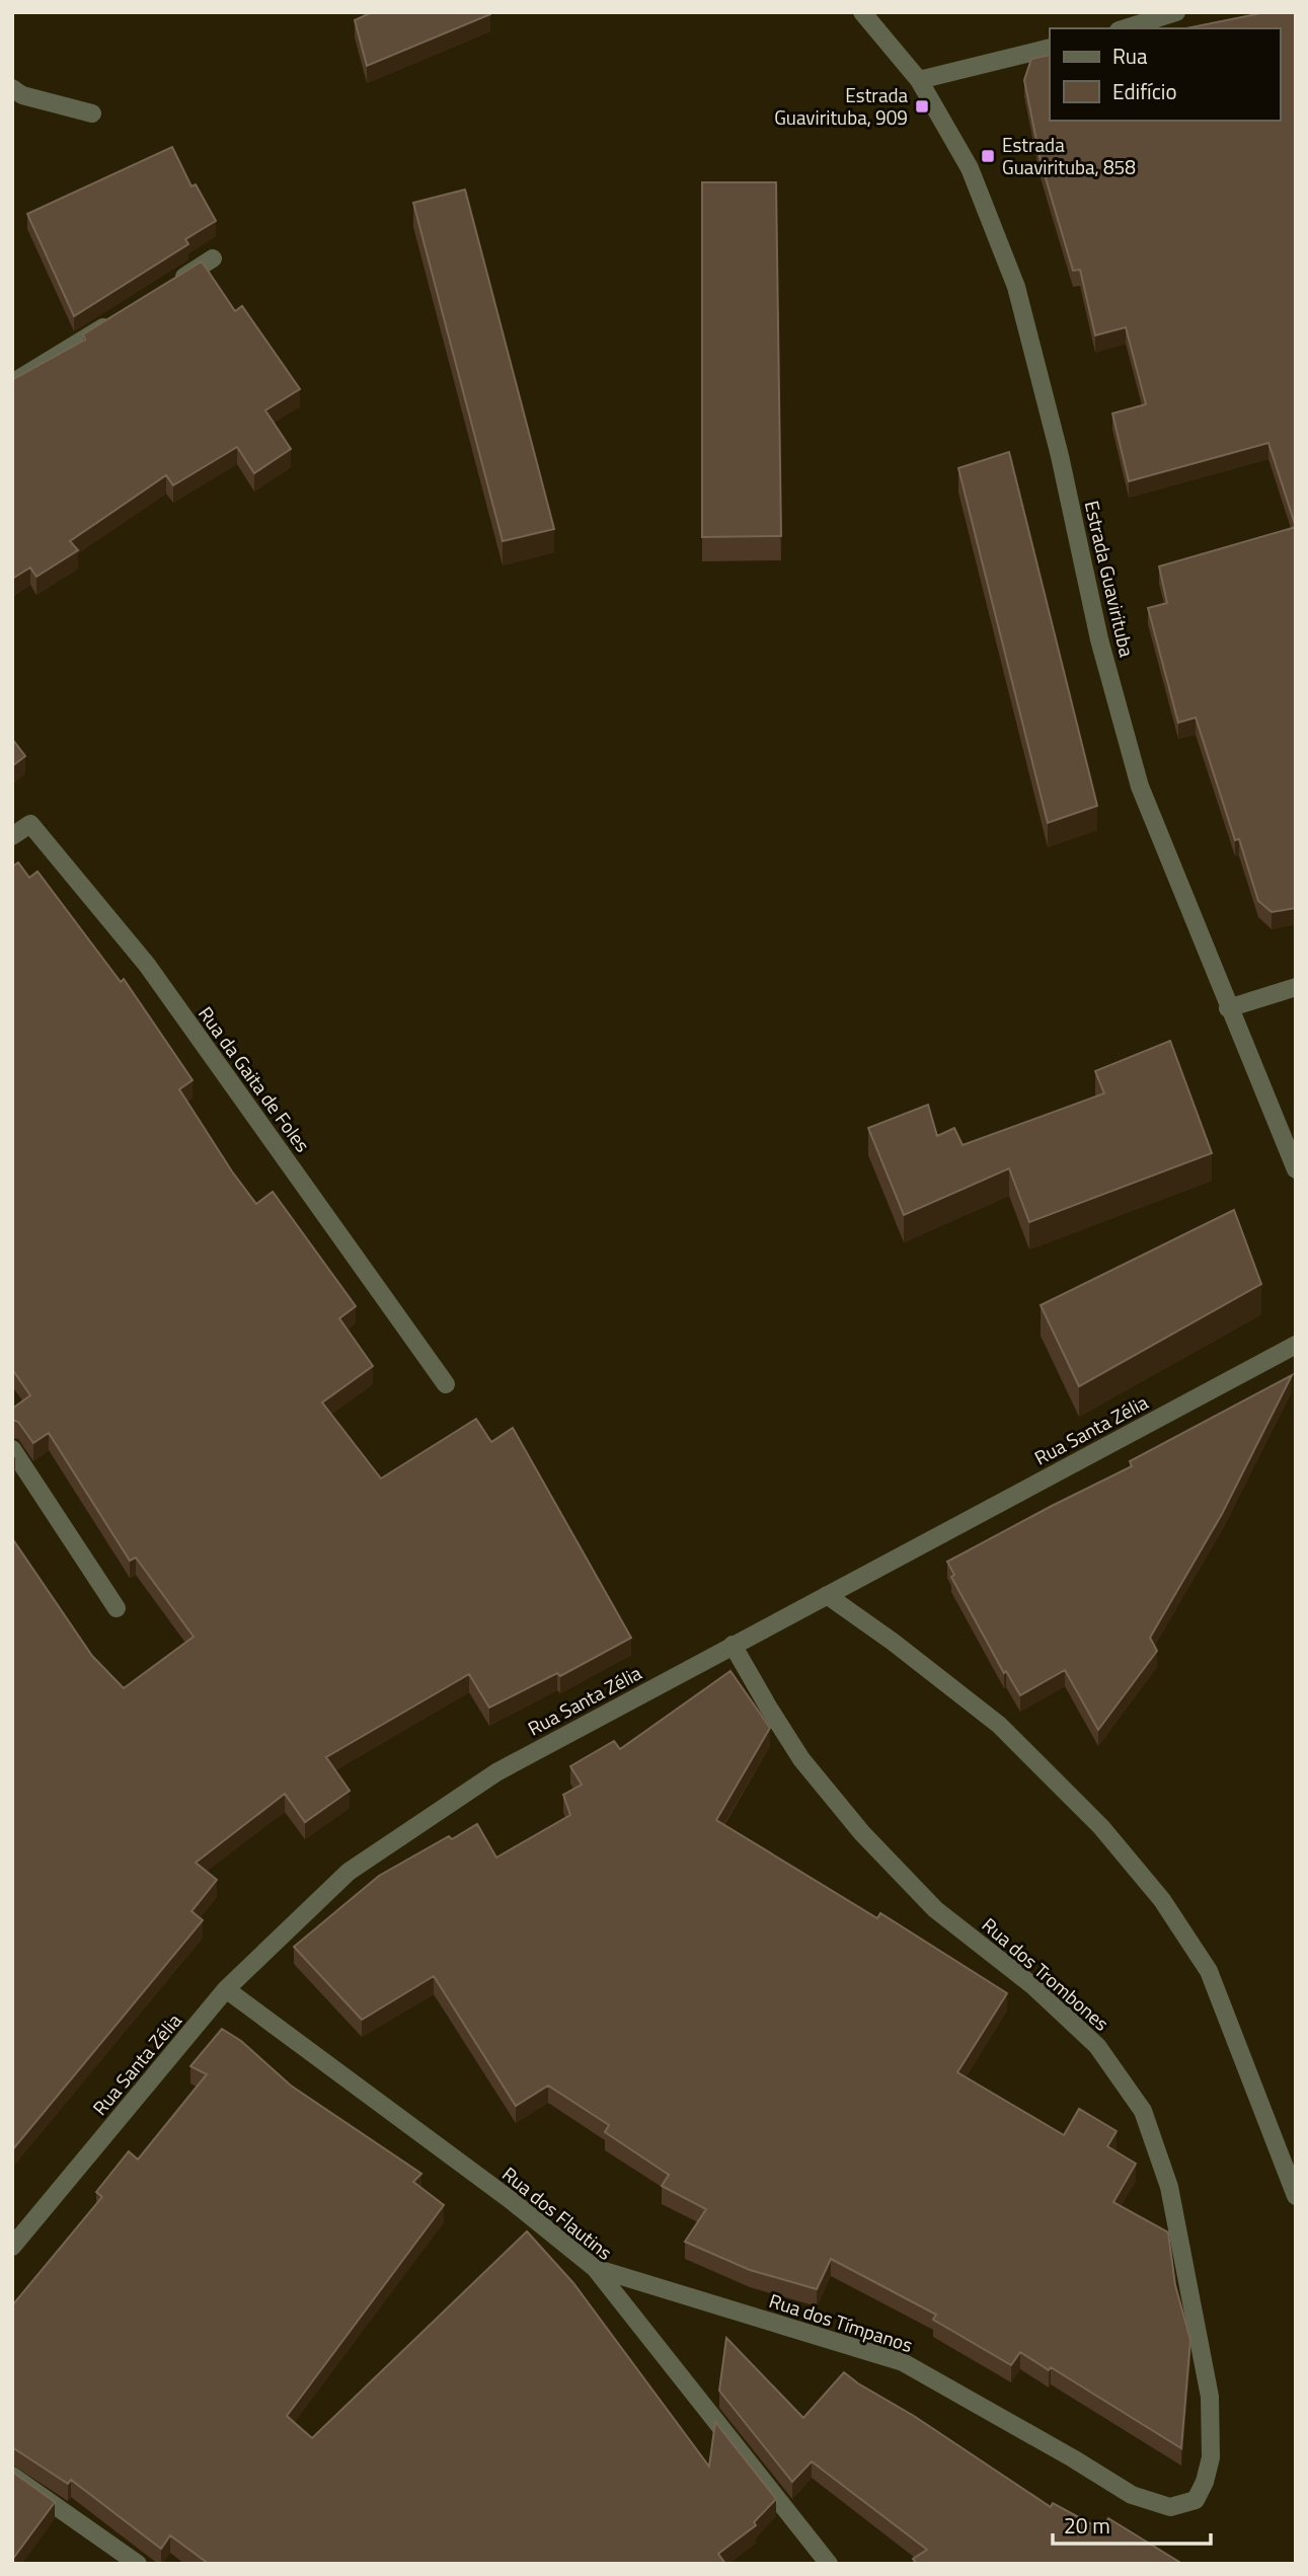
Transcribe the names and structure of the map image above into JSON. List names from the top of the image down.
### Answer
{
  "streets": {
    "street": [
      "Estrada Guavirituba",
      "Rua da Gaita de Foles",
      "Rua Santa Zélia",
      "Rua dos Trombones",
      "Rua dos Flautins",
      "Rua dos Tímpanos"
    ]
  },
  "crossings": [
    ["Rua Santa Zélia", "Rua dos Trombones"],
    ["Rua Santa Zélia", "Rua dos Flautins"],
    ["Rua dos Trombones", "Rua dos Tímpanos"],
    ["Rua dos Flautins", "Rua dos Tímpanos"]
  ],
  "places": {
    "transit": ["Estrada Guavirituba, 909", "Estrada Guavirituba, 858"]
  },
  "legend": ["Rua", "Edifício"],
  "scale_bar": "20 m"
}
